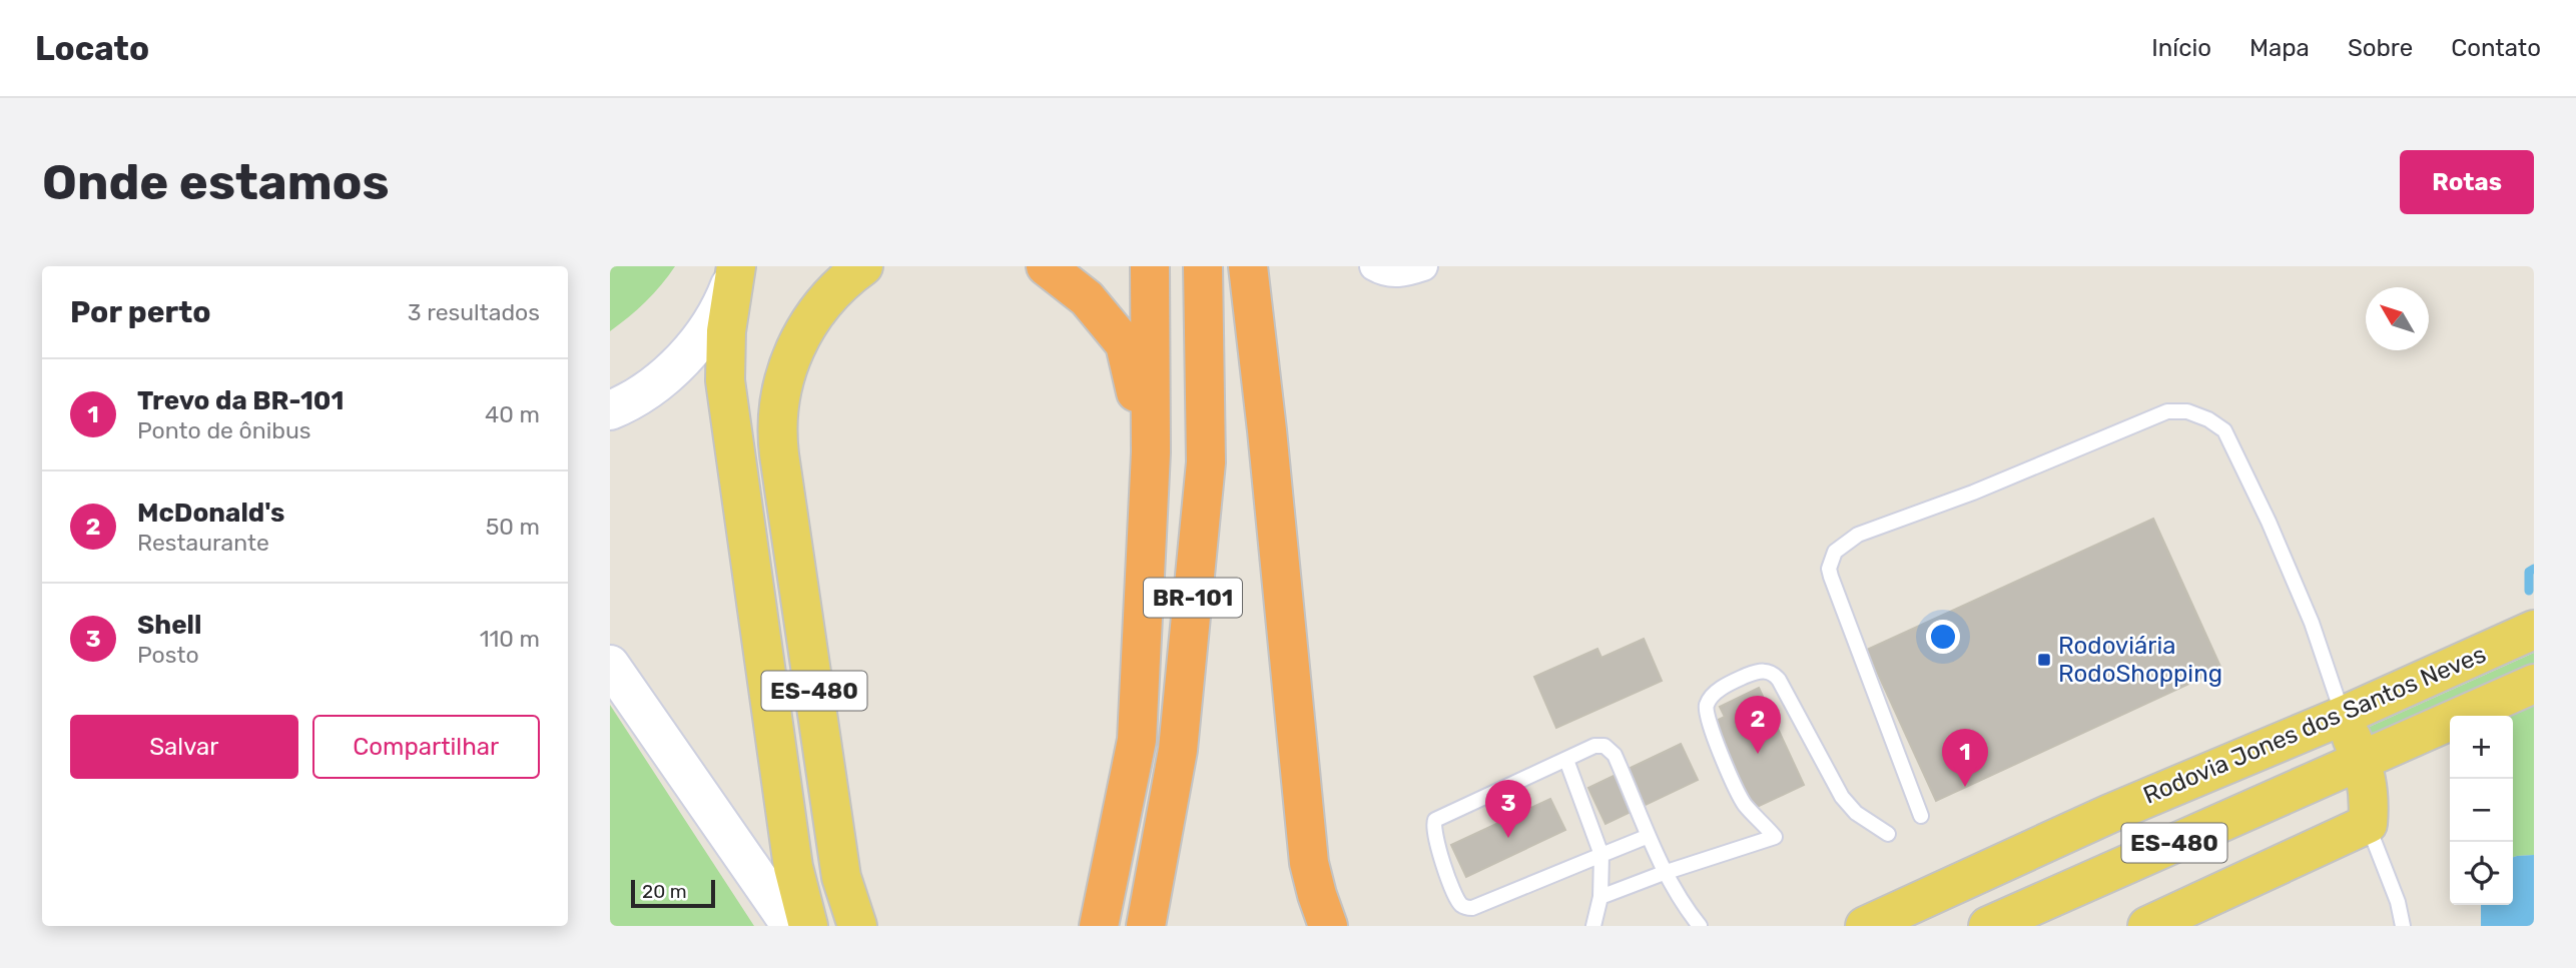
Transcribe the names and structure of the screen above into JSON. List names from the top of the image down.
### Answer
{
  "streets": {
    "highway": ["BR-101"],
    "main road": ["ES-480", "Rodovia Jones dos Santos Neves"]
  },
  "places": {
    "transit": ["Rodoviária RodoShopping"]
  },
  "scale_bar": "20 m",
  "north": "top left",
  "page": {
    "header": "Locato",
    "nav": [
      "Início",
      "Mapa",
      "Sobre",
      "Contato"
    ],
    "buttons": [
      "Rotas",
      ["Salvar", "Compartilhar"]
    ],
    "title": "Onde estamos",
    "heading": ["Por perto", "3 resultados"],
    "list": [
      {
        "mark": "1",
        "name": "Trevo da BR-101",
        "note": "Ponto de ônibus",
        "value": "40 m"
      },
      {
        "mark": "2",
        "name": "McDonald's",
        "note": "Restaurante",
        "value": "50 m"
      },
      {
        "mark": "3",
        "name": "Shell",
        "note": "Posto",
        "value": "110 m"
      }
    ],
    "pins": ["2", "1", "3"],
    "map_buttons": ["+", "−"],
    "scale": "20 m"
  }
}
